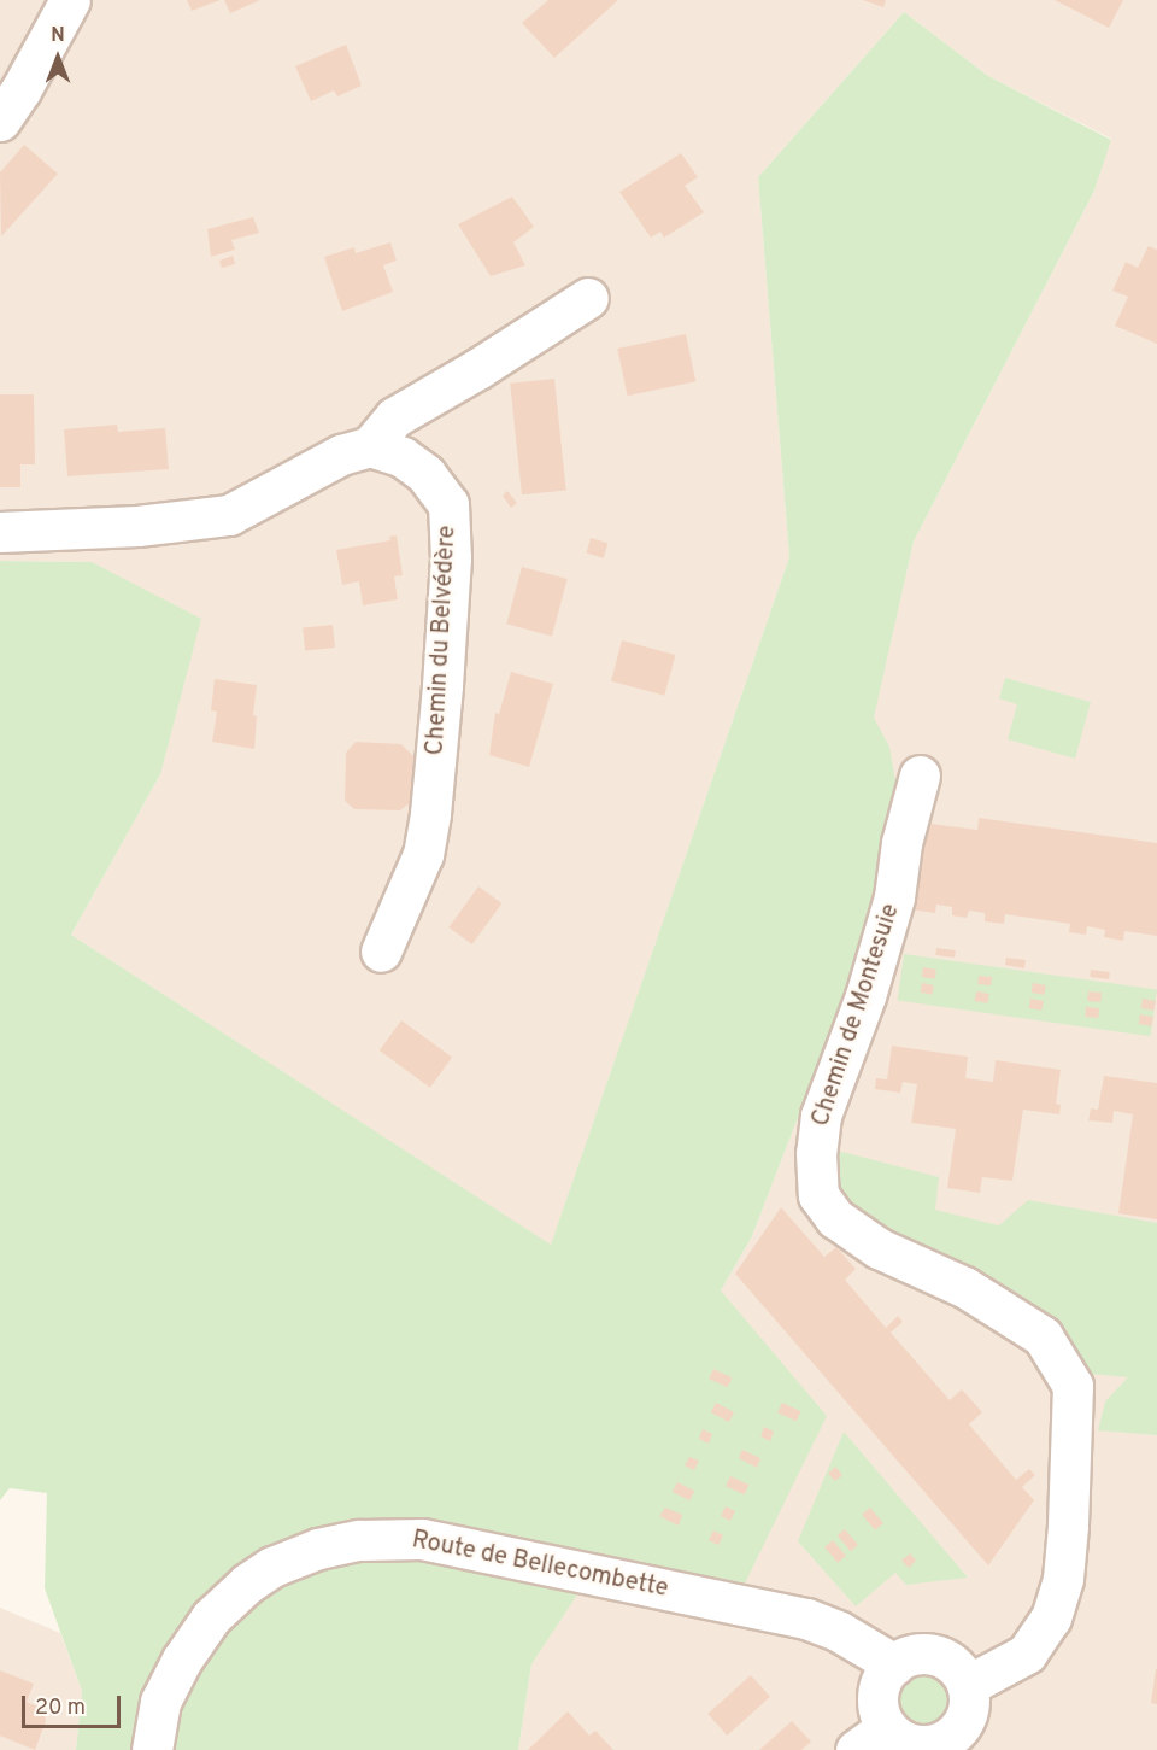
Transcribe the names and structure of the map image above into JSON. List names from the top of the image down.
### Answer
{
  "streets": {
    "street": ["Chemin du Belvédère", "Chemin de Montesuie", "Route de Bellecombette"]
  },
  "crossings": [
    ["Chemin de Montesuie", "Route de Bellecombette"]
  ],
  "scale_bar": "20 m",
  "north": "top"
}
